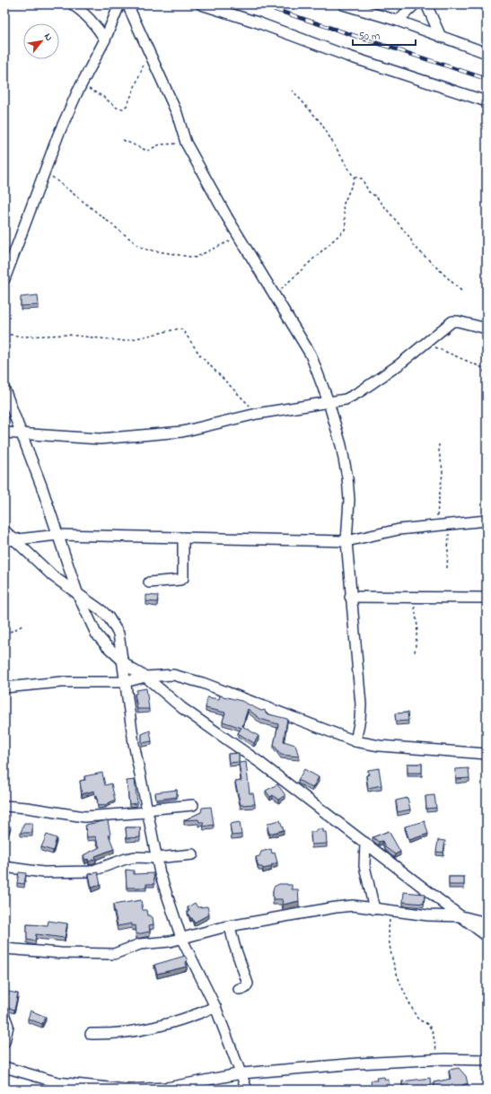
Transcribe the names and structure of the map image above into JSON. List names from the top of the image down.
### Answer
{
  "scale_bar": "50 m",
  "north": "top right"
}
